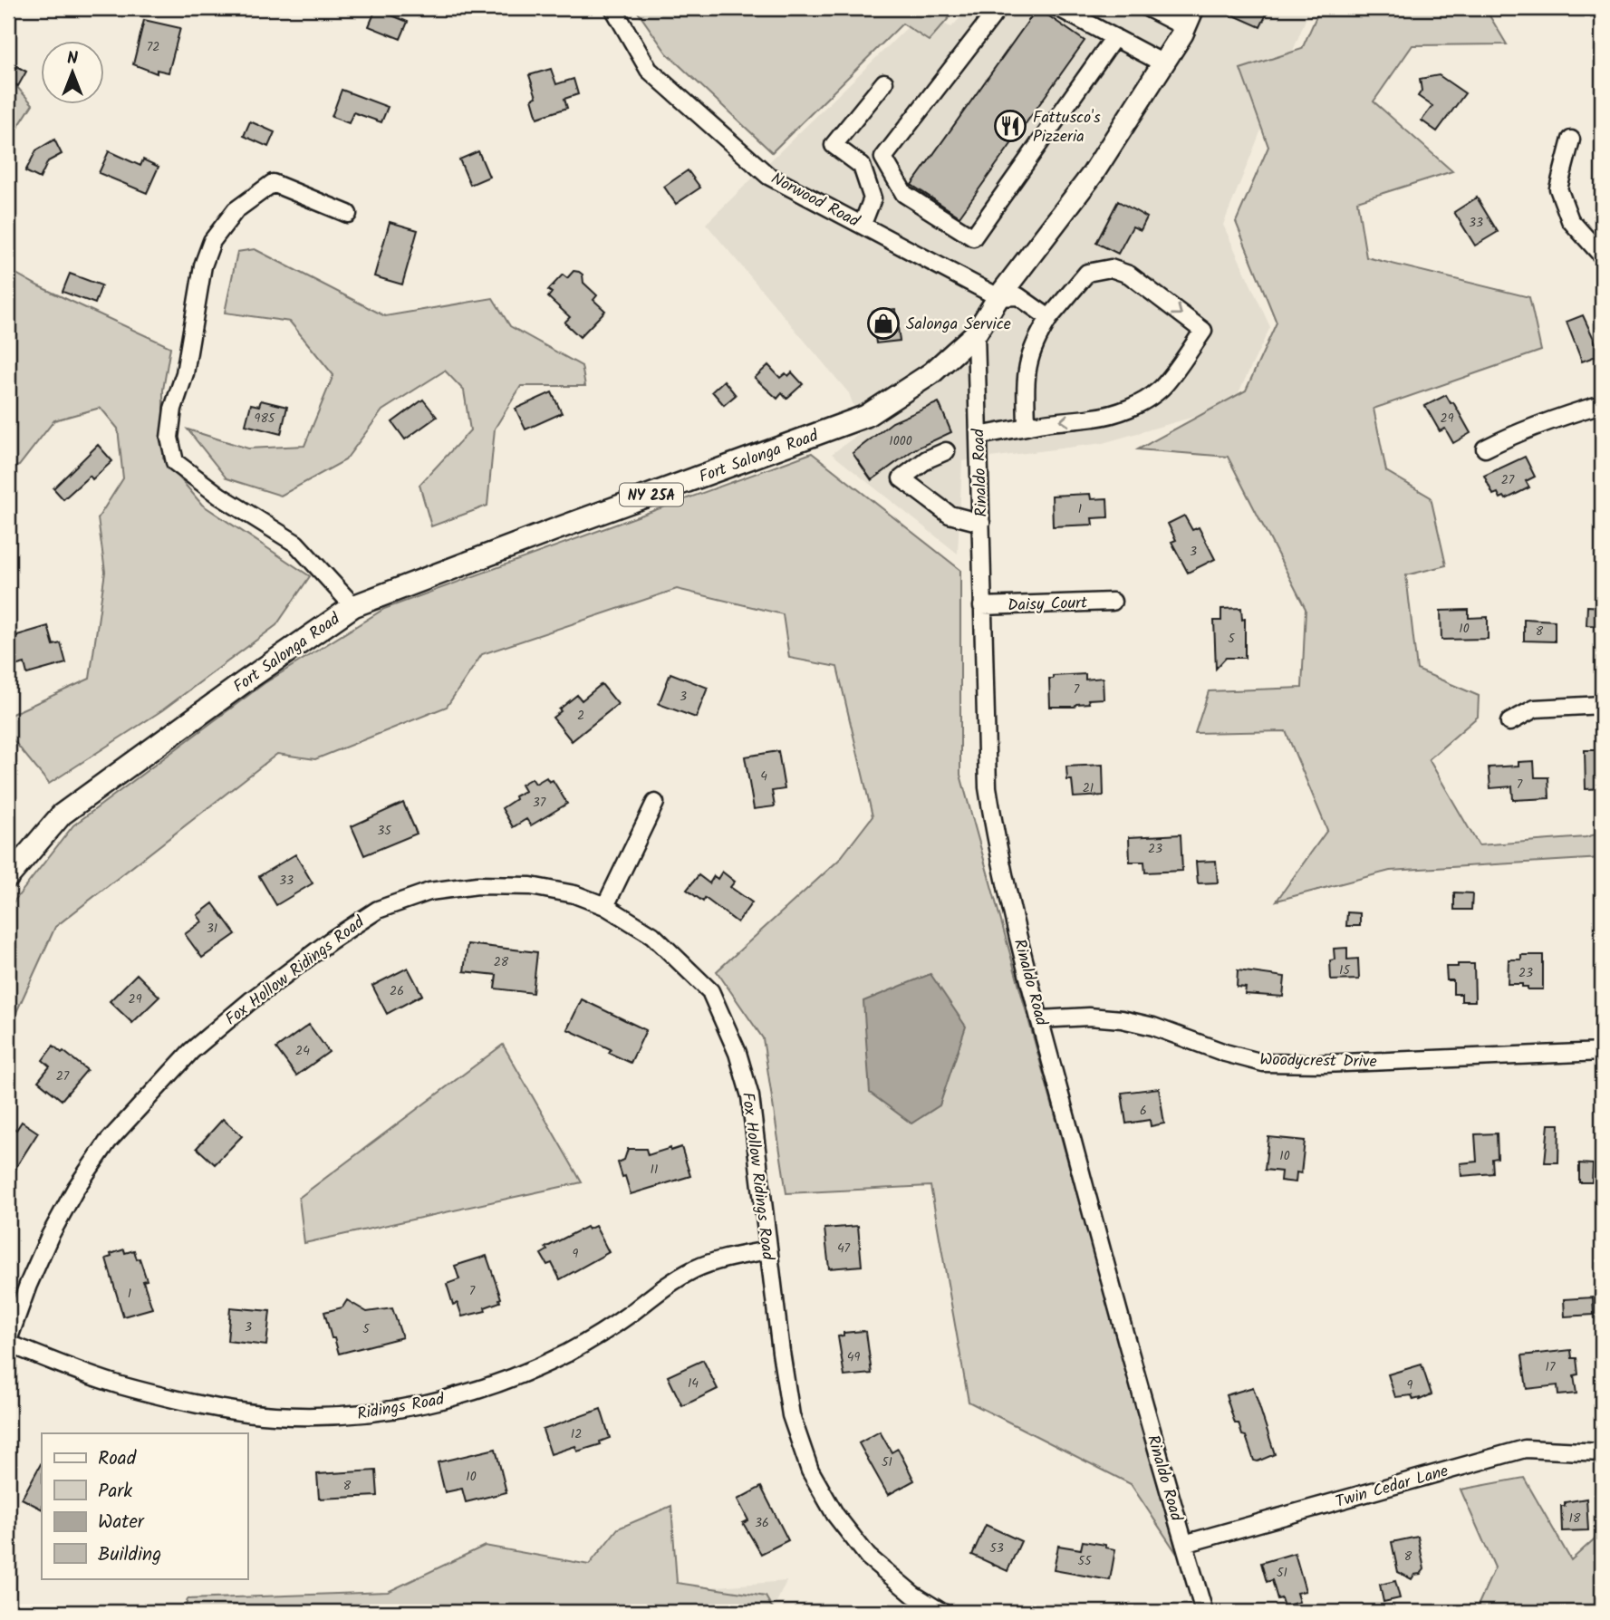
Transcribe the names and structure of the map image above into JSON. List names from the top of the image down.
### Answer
{
  "streets": {
    "main road": ["Fort Salonga Road", "NY 25A"],
    "street": [
      "Norwood Road",
      "Rinaldo Road",
      "Daisy Court",
      "Fox Hollow Ridings Road",
      "Woodycrest Drive",
      "Ridings Road",
      "Twin Cedar Lane"
    ]
  },
  "crossings": [
    ["Norwood Road", "Fort Salonga Road"],
    ["Fort Salonga Road", "Rinaldo Road"],
    ["Rinaldo Road", "Daisy Court"],
    ["Rinaldo Road", "Woodycrest Drive"],
    ["Rinaldo Road", "Twin Cedar Lane"],
    ["Fox Hollow Ridings Road", "Ridings Road"]
  ],
  "places": {
    "restaurant": ["Fattusco's Pizzeria"],
    "shop": ["Salonga Service"]
  },
  "house_numbers": [
    "72",
    "33",
    "985",
    "29",
    "1000",
    "27",
    "1",
    "3",
    "10",
    "8",
    "5",
    "7",
    "3",
    "2",
    "4",
    "7",
    "21",
    "37",
    "35",
    "23",
    "33",
    "31",
    "28",
    "15",
    "23",
    "26",
    "29",
    "24",
    "27",
    "6",
    "10",
    "11",
    "47",
    "9",
    "7",
    "1",
    "3",
    "5",
    "49",
    "17",
    "14",
    "9",
    "12",
    "51",
    "10",
    "8",
    "18",
    "36",
    "53",
    "8",
    "55",
    "51"
  ],
  "legend": [
    "Road",
    "Park",
    "Water",
    "Building"
  ],
  "north": "top"
}
